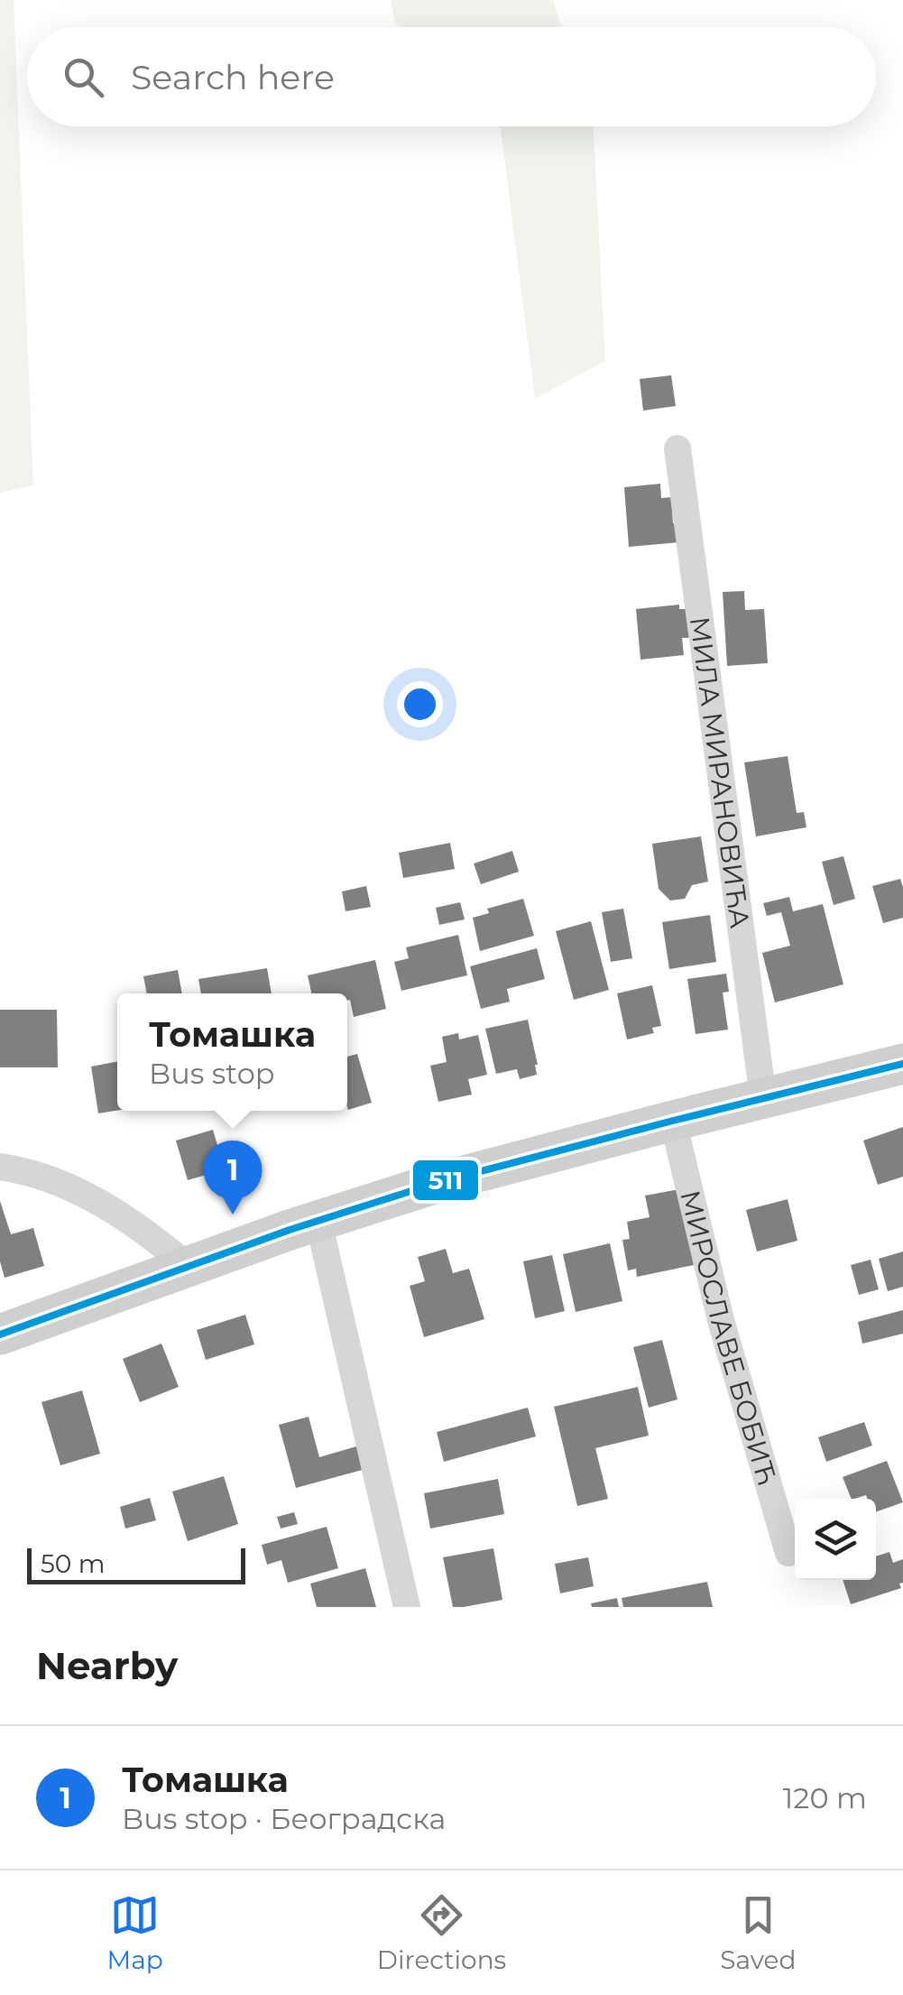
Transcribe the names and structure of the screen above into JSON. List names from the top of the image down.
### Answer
{
  "streets": {
    "street": ["МИЛА МИРАНОВИЋА", "МИРОСЛАВЕ БОБИЋ"]
  },
  "lines": ["transit line 511"],
  "scale_bar": "50 m",
  "page": {
    "search": "Search here",
    "popup": ["Томашка", "Bus stop"],
    "pins": "1",
    "scale": "50 m",
    "heading": "Nearby",
    "list": [
      {
        "mark": "1",
        "name": "Томашка",
        "note": "Bus stop · Београдска",
        "value": "120 m"
      }
    ],
    "nav": ["Map", "Directions", "Saved"]
  }
}
